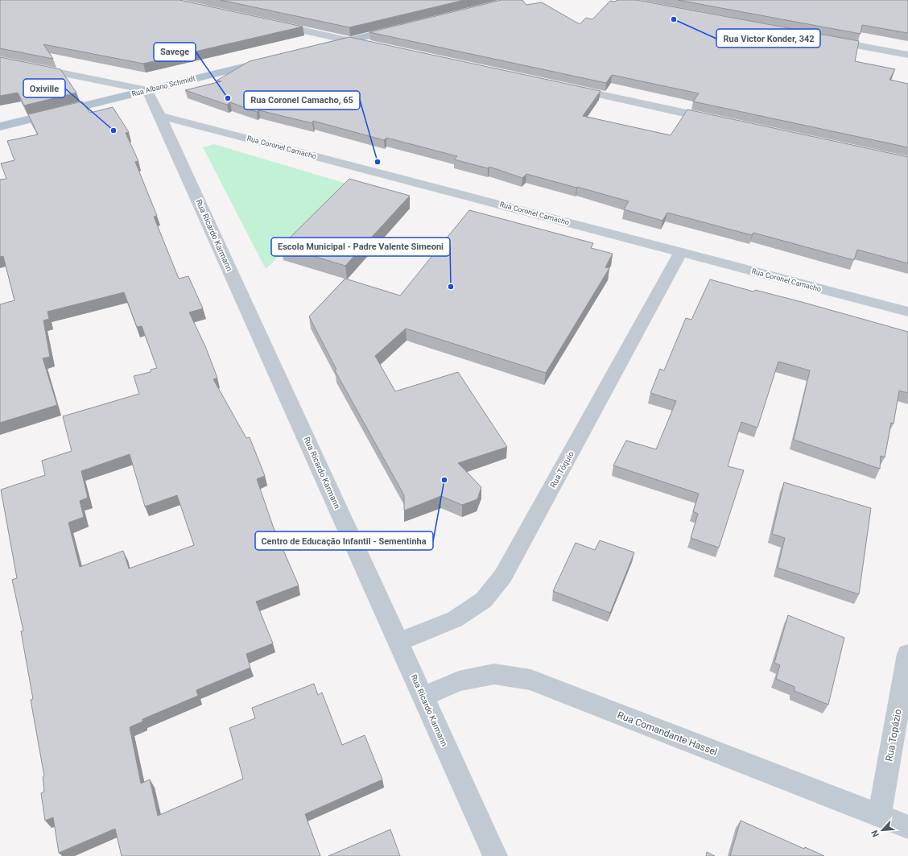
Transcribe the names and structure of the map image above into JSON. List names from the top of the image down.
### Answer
{
  "streets": {
    "main road": ["Rua Albano Schmidt"],
    "street": [
      "Rua Coronel Camacho",
      "Rua Ricardo Karmann",
      "Rua Tóquio",
      "Rua Comandante Hassel",
      "Rua Topázio"
    ]
  },
  "crossings": [
    ["Rua Albano Schmidt", "Rua Ricardo Karmann"],
    ["Rua Coronel Camacho", "Rua Ricardo Karmann"],
    ["Rua Coronel Camacho", "Rua Tóquio"],
    ["Rua Ricardo Karmann", "Rua Tóquio"],
    ["Rua Ricardo Karmann", "Rua Comandante Hassel"],
    ["Rua Comandante Hassel", "Rua Topázio"]
  ],
  "places": [
    "Rua Victor Konder, 342",
    "Savege",
    "Oxiville",
    "Rua Coronel Camacho, 65",
    "Escola Municipal - Padre Valente Simeoni",
    "Centro de Educação Infantil - Sementinha"
  ],
  "north": "bottom left"
}
